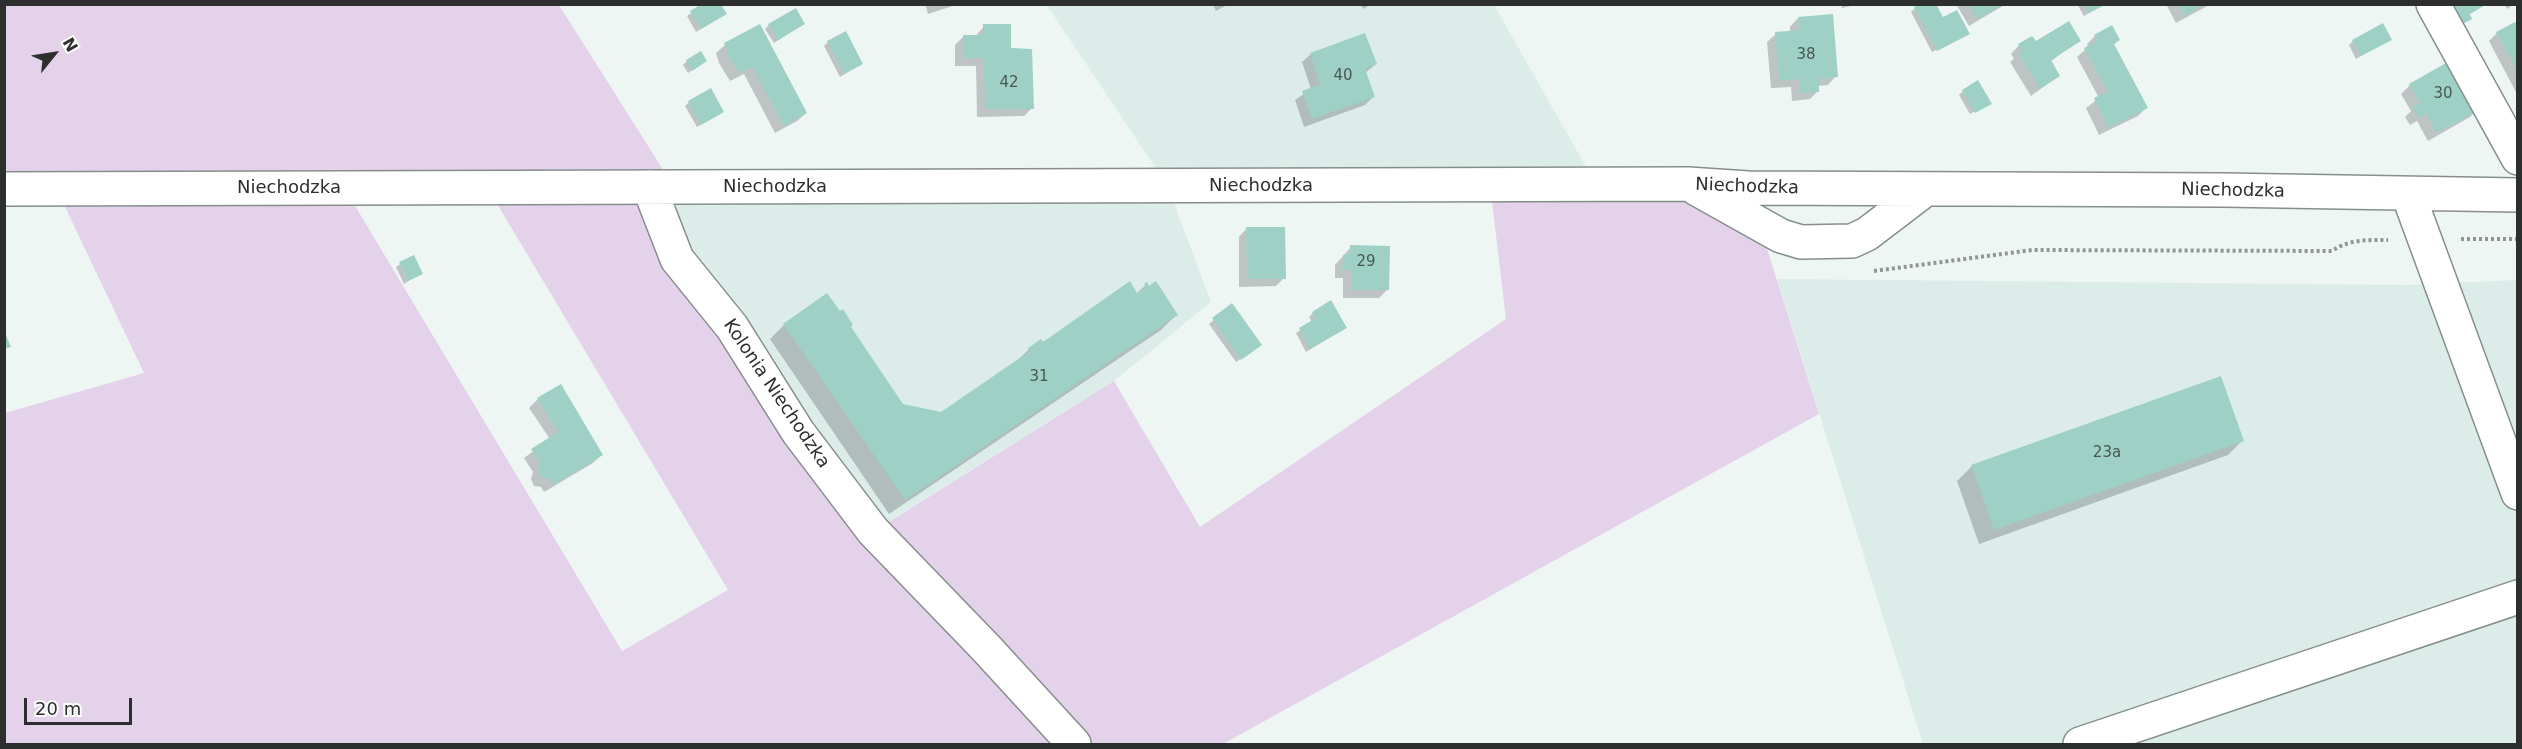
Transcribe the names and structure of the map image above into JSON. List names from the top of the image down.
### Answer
{
  "streets": {
    "street": ["Niechodzka", "Kolonia Niechodzka"]
  },
  "crossings": [
    ["Niechodzka", "Kolonia Niechodzka"]
  ],
  "house_numbers": [
    "38",
    "40",
    "42",
    "30",
    "29",
    "31",
    "23a"
  ],
  "scale_bar": "20 m",
  "north": "top right"
}
